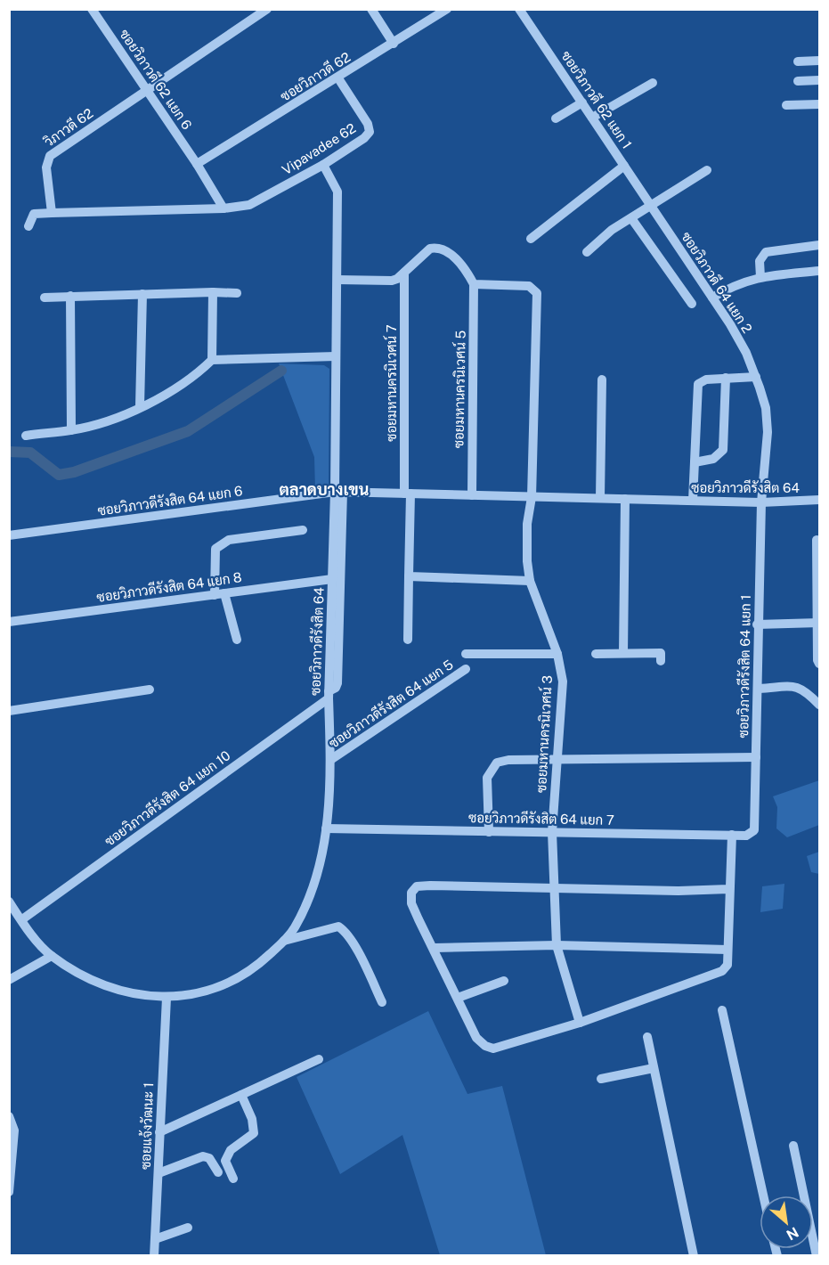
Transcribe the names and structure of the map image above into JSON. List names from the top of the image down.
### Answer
{
  "streets": {
    "street": [
      "ซอยวิภาวดี 62",
      "ซอยวิภาวดี 62 แยก 6",
      "ซอยวิภาวดี 62 แยก 1",
      "วิภาวดี 62",
      "Vipavadee 62",
      "ซอยวิภาวดี 64 แยก 2",
      "ซอยมหานครนิเวศน์ 7",
      "ซอยมหานครนิเวศน์ 5",
      "ซอยวิภาวดีรังสิต 64",
      "ซอยวิภาวดีรังสิต 64 แยก 6",
      "ซอยวิภาวดีรังสิต 64 แยก 8",
      "ซอยวิภาวดีรังสิต 64 แยก 1",
      "ซอยวิภาวดีรังสิต 64 แยก 5",
      "ซอยมหานครนิเวศน์ 3",
      "ซอยวิภาวดีรังสิต 64 แยก 10",
      "ซอยวิภาวดีรังสิต 64 แยก 7",
      "ซอยแจ้งวัฒนะ 1"
    ]
  },
  "crossings": [
    ["ซอยวิภาวดี 62", "ซอยวิภาวดี 62 แยก 6"],
    ["ซอยวิภาวดี 62", "Vipavadee 62"],
    ["ซอยวิภาวดี 62 แยก 6", "วิภาวดี 62"],
    ["ซอยวิภาวดี 62 แยก 6", "Vipavadee 62"],
    ["ซอยวิภาวดี 62 แยก 1", "ซอยวิภาวดี 64 แยก 2"],
    ["ซอยวิภาวดี 64 แยก 2", "ซอยวิภาวดีรังสิต 64"],
    ["ซอยวิภาวดี 64 แยก 2", "ซอยวิภาวดีรังสิต 64 แยก 1"],
    ["ซอยมหานครนิเวศน์ 7", "ซอยวิภาวดีรังสิต 64"],
    ["ซอยมหานครนิเวศน์ 5", "ซอยวิภาวดีรังสิต 64"],
    ["ซอยมหานครนิเวศน์ 5", "ซอยมหานครนิเวศน์ 3"],
    ["ซอยวิภาวดีรังสิต 64", "ซอยวิภาวดีรังสิต 64 แยก 6"],
    ["ซอยวิภาวดีรังสิต 64", "ซอยวิภาวดีรังสิต 64 แยก 8"],
    ["ซอยวิภาวดีรังสิต 64", "ซอยวิภาวดีรังสิต 64 แยก 1"],
    ["ซอยวิภาวดีรังสิต 64", "ซอยวิภาวดีรังสิต 64 แยก 5"],
    ["ซอยวิภาวดีรังสิต 64", "ซอยมหานครนิเวศน์ 3"],
    ["ซอยวิภาวดีรังสิต 64", "ซอยวิภาวดีรังสิต 64 แยก 10"],
    ["ซอยวิภาวดีรังสิต 64", "ซอยวิภาวดีรังสิต 64 แยก 7"],
    ["ซอยวิภาวดีรังสิต 64", "ซอยแจ้งวัฒนะ 1"],
    ["ซอยวิภาวดีรังสิต 64 แยก 1", "ซอยวิภาวดีรังสิต 64 แยก 7"],
    ["ซอยมหานครนิเวศน์ 3", "ซอยวิภาวดีรังสิต 64 แยก 7"]
  ],
  "districts": ["ตลาดบางเขน"],
  "north": "bottom right"
}
